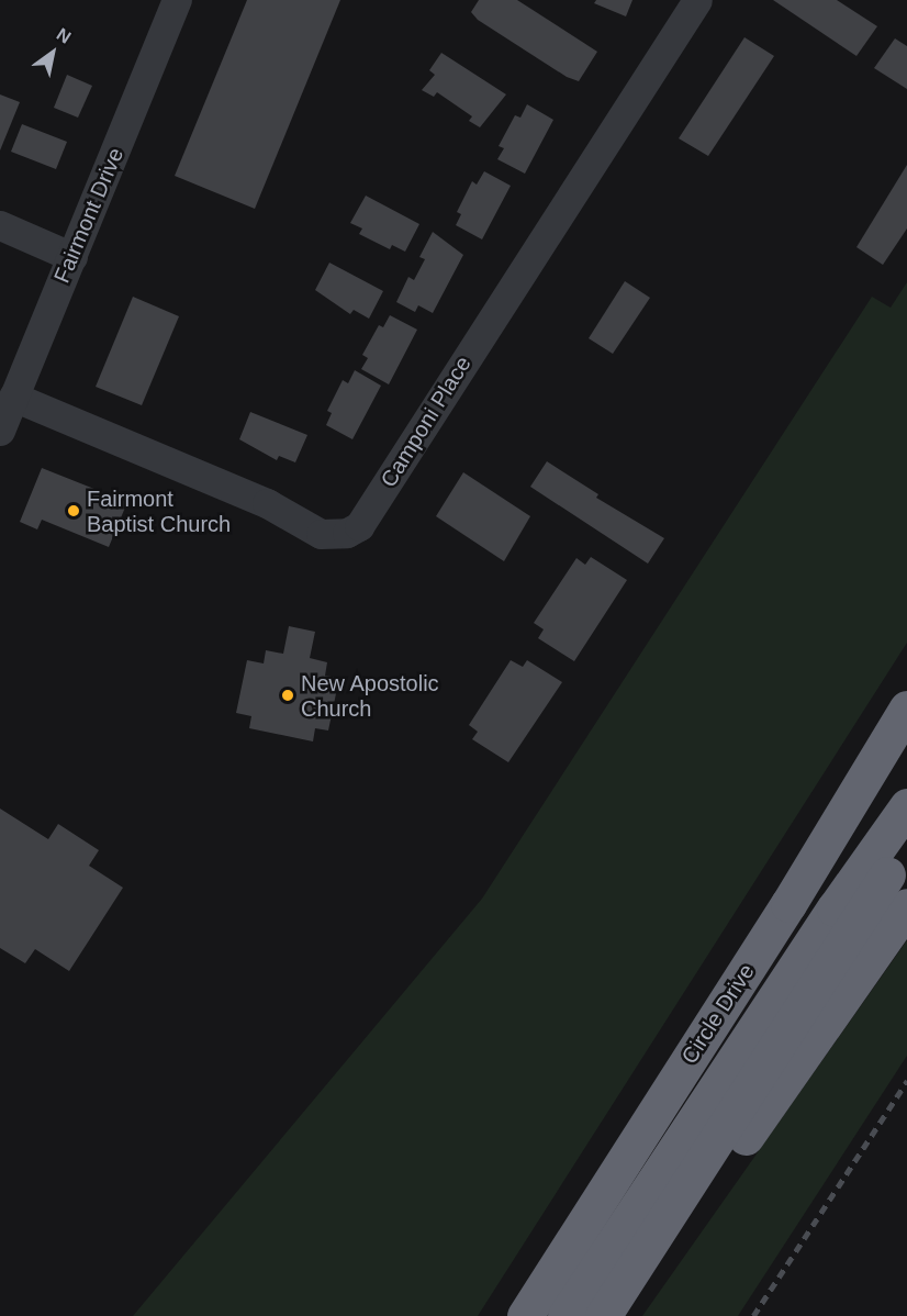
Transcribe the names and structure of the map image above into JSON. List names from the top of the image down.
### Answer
{
  "streets": {
    "highway": ["Circle Drive"],
    "street": ["Fairmont Drive", "Camponi Place"]
  },
  "crossings": [
    ["Fairmont Drive", "Camponi Place"]
  ],
  "places": ["Fairmont Baptist Church", "New Apostolic Church"],
  "north": "top right"
}
